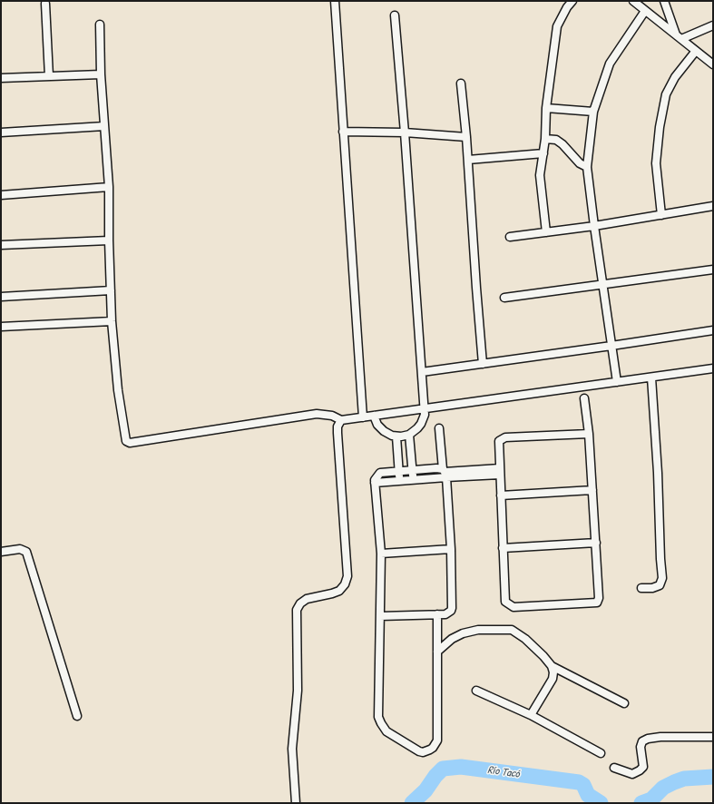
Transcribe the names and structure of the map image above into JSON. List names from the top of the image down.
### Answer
{
  "water": ["Río Tacó"]
}
